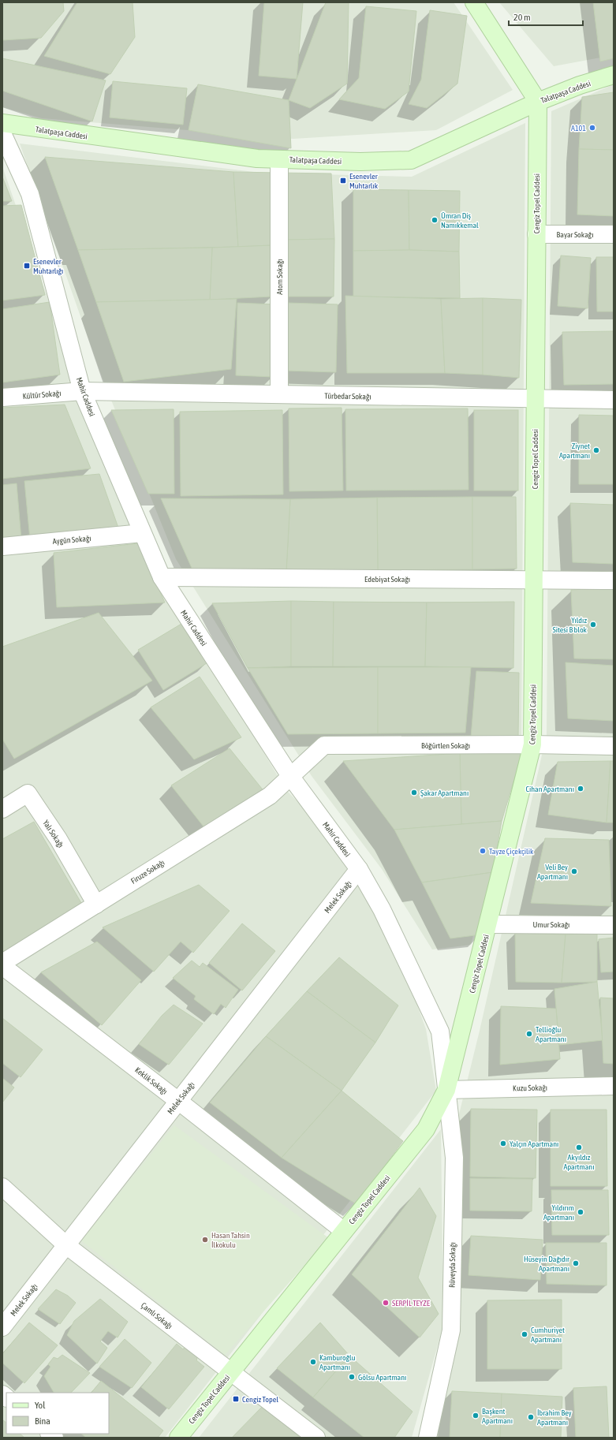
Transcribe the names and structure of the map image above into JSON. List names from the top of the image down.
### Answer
{
  "streets": {
    "street": [
      "Talatpaşa Caddesi",
      "Cengiz Topel Caddesi",
      "Bayar Sokağı",
      "Atom Sokağı",
      "Kültür Sokağı",
      "Türbedar Sokağı",
      "Mahir Caddesi",
      "Aygün Sokağı",
      "Edebiyat Sokağı",
      "Böğürtlen Sokağı",
      "Yalı Sokağı",
      "Firuze Sokağı",
      "Melek Sokağı",
      "Umur Sokağı",
      "Keklik Sokağı",
      "Kuzu Sokağı",
      "Rüveyda Sokağı",
      "Çamlı Sokağı"
    ]
  },
  "crossings": [
    ["Talatpaşa Caddesi", "Cengiz Topel Caddesi"],
    ["Talatpaşa Caddesi", "Atom Sokağı"],
    ["Cengiz Topel Caddesi", "Bayar Sokağı"],
    ["Cengiz Topel Caddesi", "Türbedar Sokağı"],
    ["Cengiz Topel Caddesi", "Mahir Caddesi"],
    ["Cengiz Topel Caddesi", "Edebiyat Sokağı"],
    ["Cengiz Topel Caddesi", "Böğürtlen Sokağı"],
    ["Cengiz Topel Caddesi", "Umur Sokağı"],
    ["Cengiz Topel Caddesi", "Keklik Sokağı"],
    ["Cengiz Topel Caddesi", "Kuzu Sokağı"],
    ["Cengiz Topel Caddesi", "Rüveyda Sokağı"],
    ["Cengiz Topel Caddesi", "Çamlı Sokağı"],
    ["Atom Sokağı", "Türbedar Sokağı"],
    ["Kültür Sokağı", "Türbedar Sokağı"],
    ["Kültür Sokağı", "Mahir Caddesi"],
    ["Türbedar Sokağı", "Mahir Caddesi"],
    ["Mahir Caddesi", "Aygün Sokağı"],
    ["Mahir Caddesi", "Edebiyat Sokağı"],
    ["Mahir Caddesi", "Böğürtlen Sokağı"],
    ["Mahir Caddesi", "Firuze Sokağı"],
    ["Mahir Caddesi", "Melek Sokağı"],
    ["Mahir Caddesi", "Kuzu Sokağı"],
    ["Mahir Caddesi", "Rüveyda Sokağı"],
    ["Böğürtlen Sokağı", "Firuze Sokağı"],
    ["Yalı Sokağı", "Firuze Sokağı"],
    ["Melek Sokağı", "Keklik Sokağı"],
    ["Melek Sokağı", "Çamlı Sokağı"],
    ["Kuzu Sokağı", "Rüveyda Sokağı"]
  ],
  "places": {
    "other": [
      "A101",
      "Ümran Diş Namıkkemal",
      "Ziynet Apartmanı",
      "Yıldız Sitesi B blok",
      "Cihan Apartmanı",
      "Şakar Apartmanı",
      "Tayze Çiçekçilik",
      "Veli Bey Apartmanı",
      "Tellioğlu Apartmanı",
      "Yalçın Apartmanı",
      "Akyıldız Apartmanı",
      "Yıldırım Apartmanı",
      "Hasan Tahsin İlkokulu",
      "Hüseyin Dağıdır Apartmanı",
      "SERPİL TEYZE",
      "Cumhuriyet Apartmanı",
      "Kamburoğlu Apartmanı",
      "Gölsu Apartmanı",
      "Başkent Apartmanı",
      "İbrahim Bey Apartmanı"
    ],
    "transit": ["Esenevler Muhtarlık", "Esenevler Muhtarlığı", "Cengiz Topel"]
  },
  "legend": ["Yol", "Bina"],
  "scale_bar": "20 m"
}
